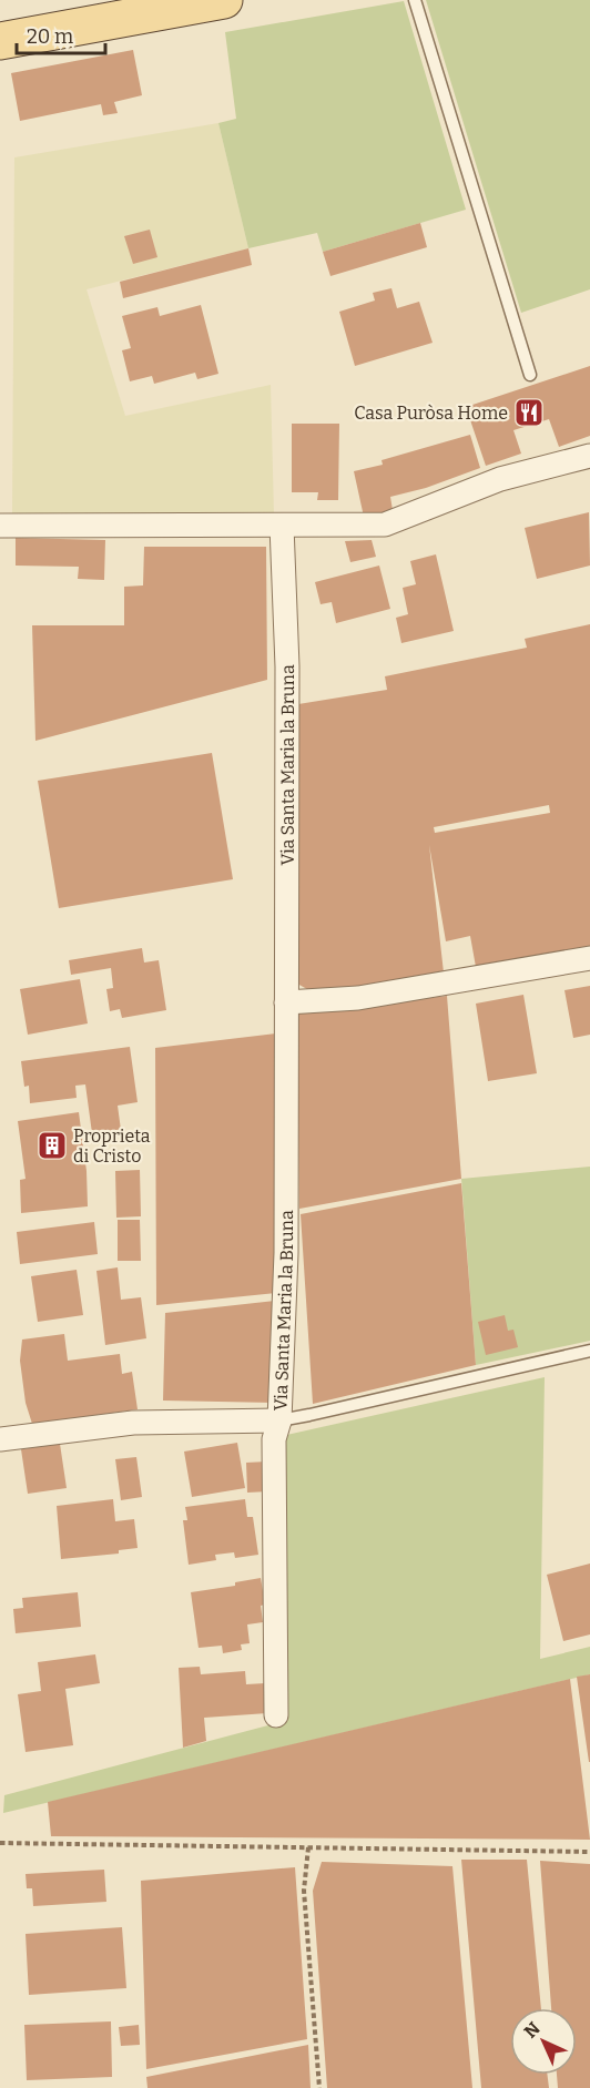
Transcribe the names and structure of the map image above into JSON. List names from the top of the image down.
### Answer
{
  "streets": {
    "street": ["Via Santa Maria la Bruna"]
  },
  "places": {
    "restaurant": ["Casa Puròsa Home"],
    "building": ["Proprieta di Cristo"]
  },
  "scale_bar": "20 m",
  "north": "top left"
}
